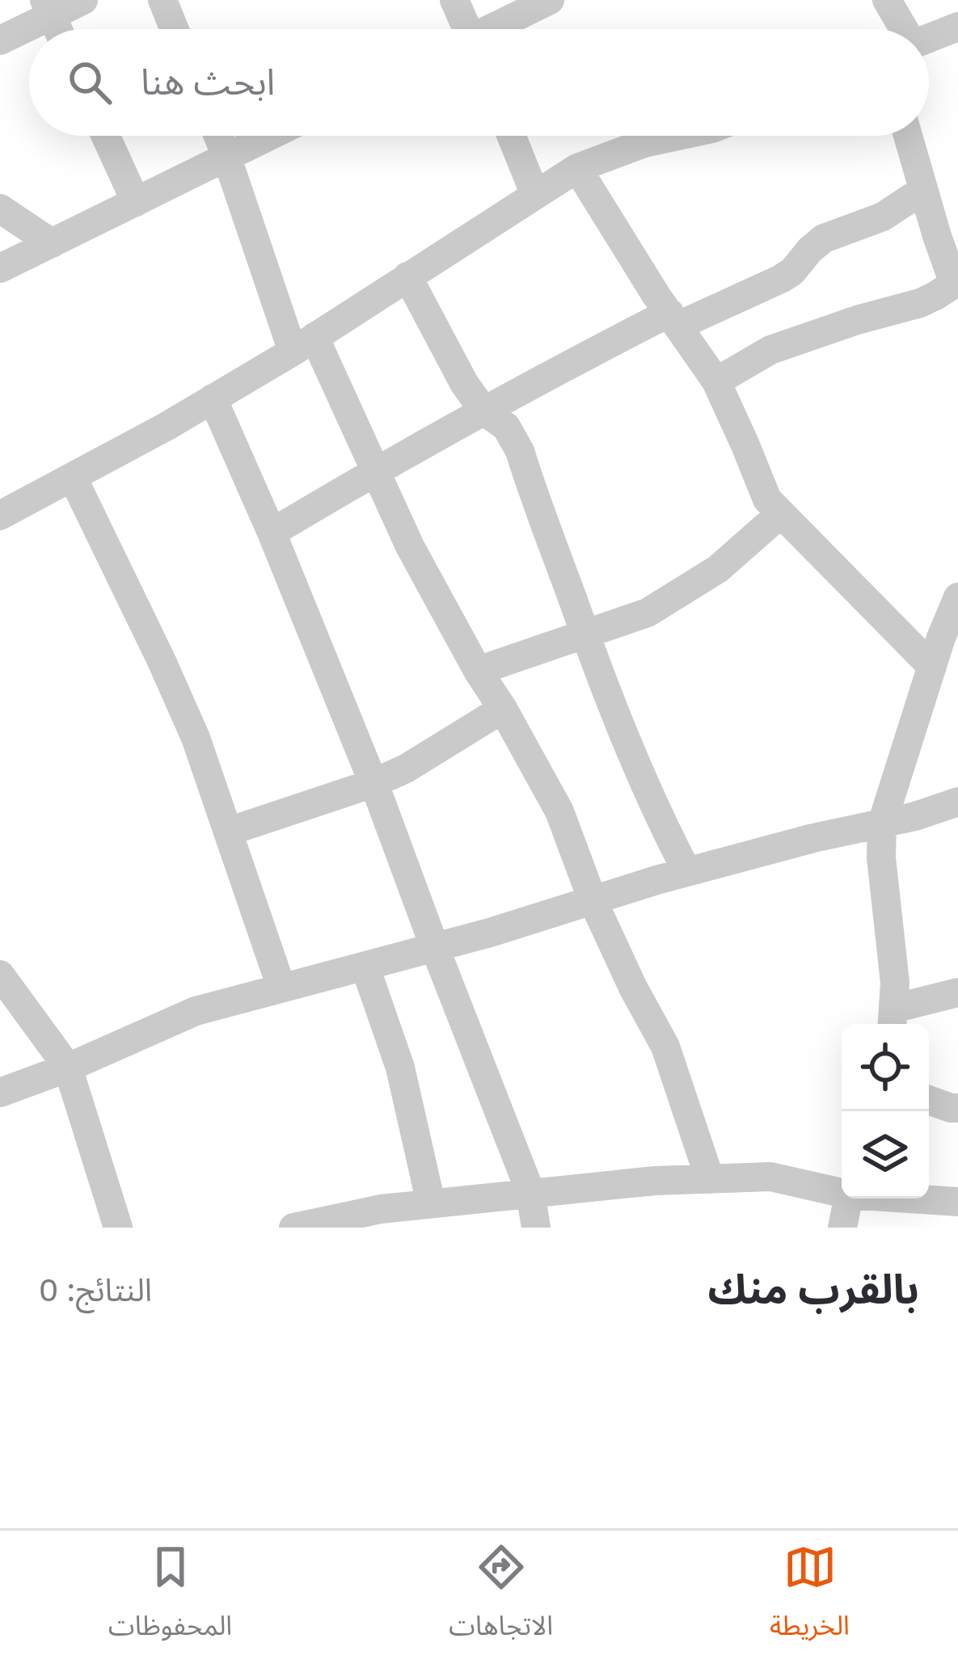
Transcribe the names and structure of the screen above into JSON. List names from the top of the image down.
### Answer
{
  "page": {
    "search": "ابحث هنا",
    "heading": ["بالقرب منك", "النتائج: 0"],
    "nav": ["الخريطة", "الاتجاهات", "المحفوظات"]
  }
}
